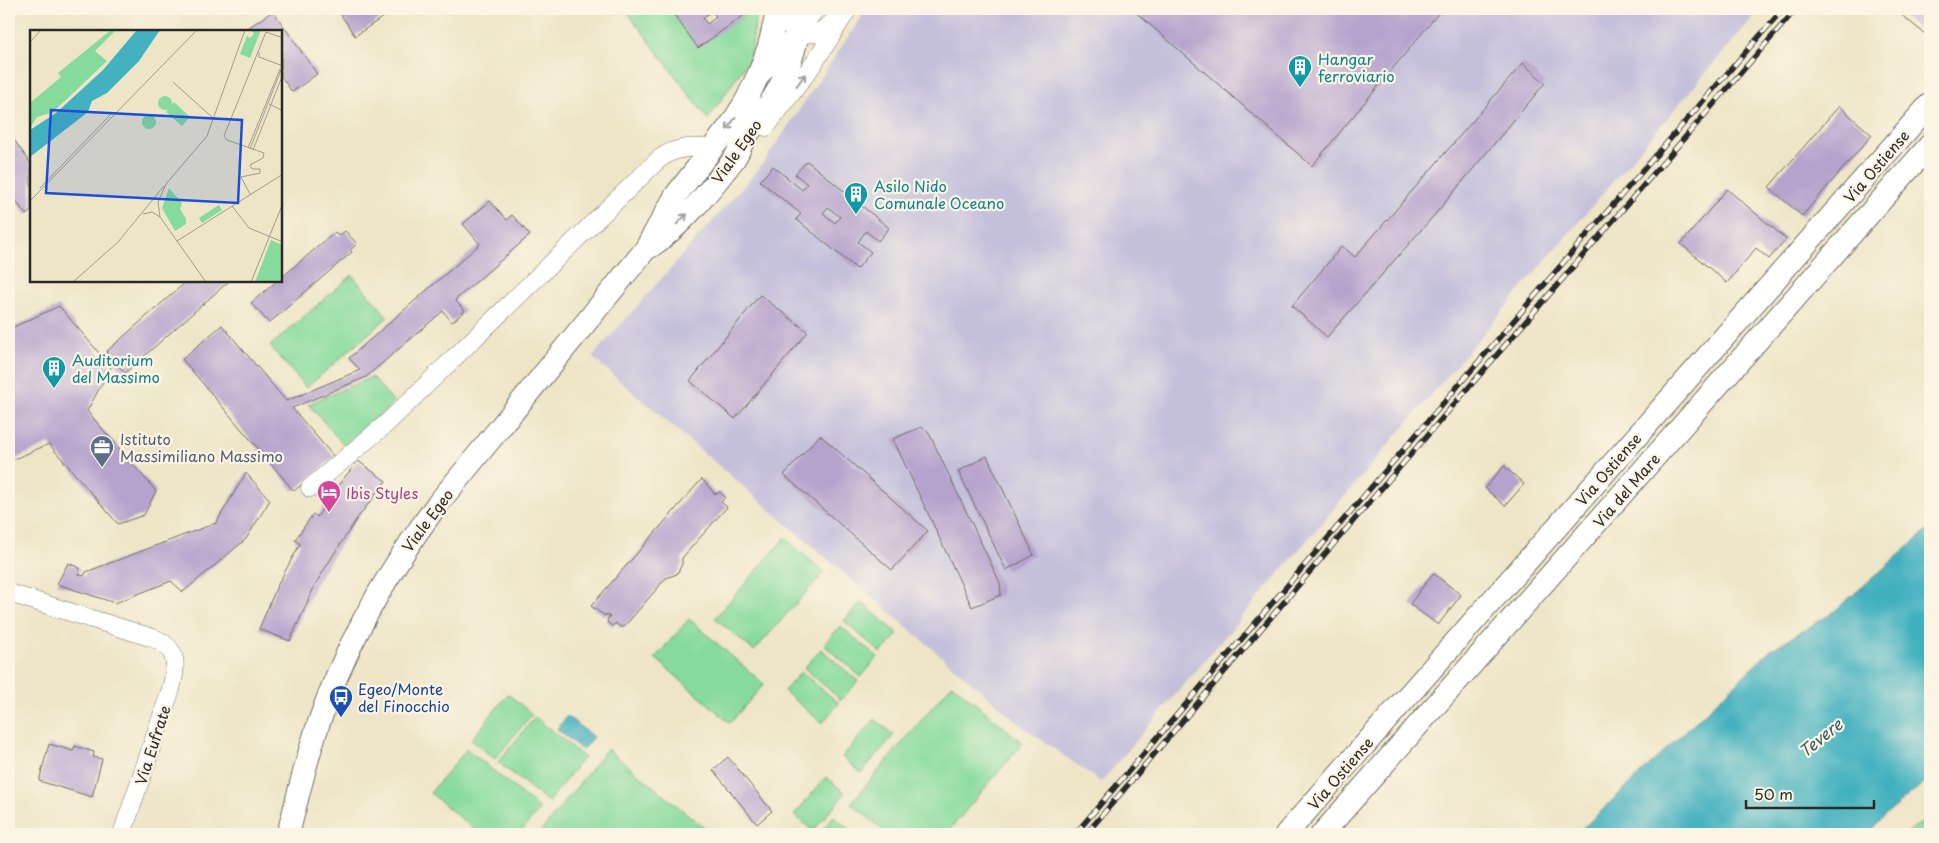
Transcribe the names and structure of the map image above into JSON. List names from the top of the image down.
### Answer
{
  "streets": {
    "main road": ["Viale Egeo", "Via Ostiense", "Via del Mare"],
    "street": ["Via Eufrate"]
  },
  "water": ["Tevere"],
  "places": {
    "building": ["Hangar ferroviario", "Asilo Nido Comunale Oceano", "Auditorium del Massimo"],
    "office": ["Istituto Massimiliano Massimo"],
    "hotel": ["Ibis Styles"],
    "bus stop": ["Egeo/Monte del Finocchio"]
  },
  "scale_bar": "50 m"
}
